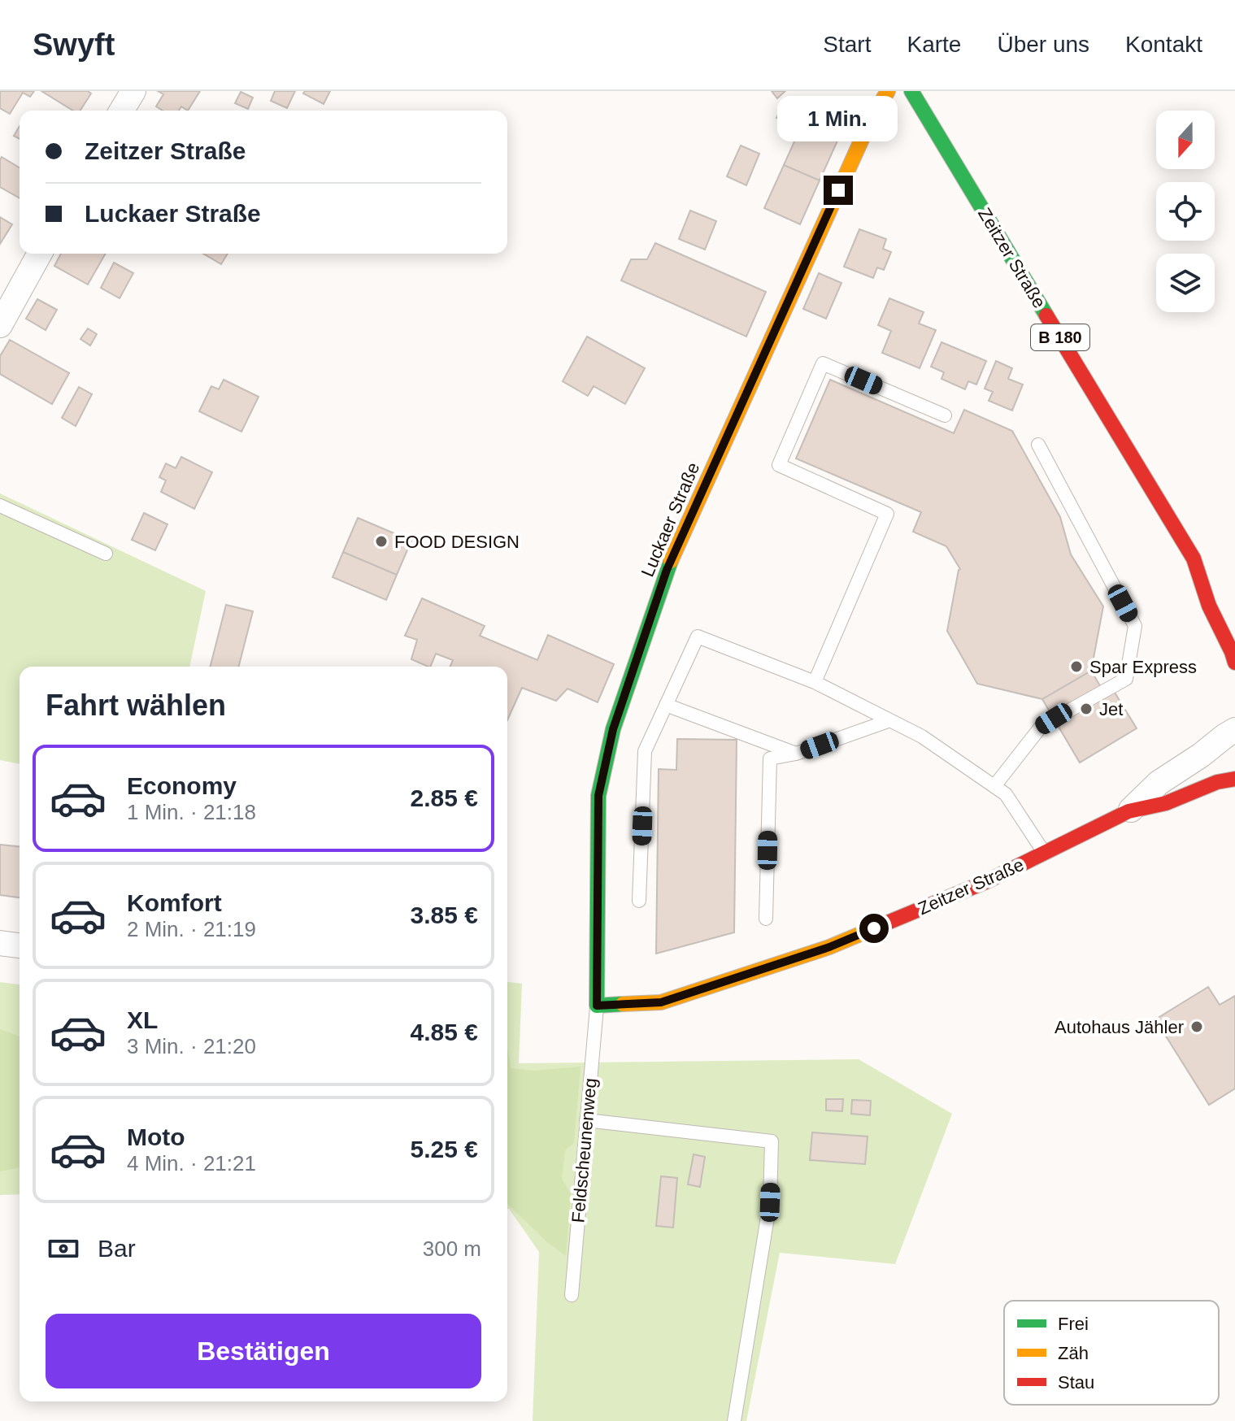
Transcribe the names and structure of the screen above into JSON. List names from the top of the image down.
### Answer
{
  "streets": {
    "street": ["Zeitzer Straße", "B 180", "Luckaer Straße"],
    "lane": ["Feldscheunenweg"]
  },
  "crossings": [
    ["Zeitzer Straße", "Luckaer Straße"],
    ["Zeitzer Straße", "Feldscheunenweg"],
    ["Luckaer Straße", "Feldscheunenweg"]
  ],
  "places": [
    "FOOD DESIGN",
    "Spar Express",
    "Jet",
    "Autohaus Jähler"
  ],
  "legend": ["Frei", "Zäh", "Stau"],
  "north": "bottom",
  "page": {
    "header": "Swyft",
    "nav": [
      "Start",
      "Karte",
      "Über uns",
      "Kontakt"
    ],
    "bubble": "1 Min.",
    "banner": ["Zeitzer Straße", "Luckaer Straße"],
    "heading": "Fahrt wählen",
    "list": [
      {
        "name": "Economy",
        "note": "1 Min. · 21:18",
        "value": "2.85 €"
      },
      {
        "name": "Komfort",
        "note": "2 Min. · 21:19",
        "value": "3.85 €"
      },
      {
        "name": "XL",
        "note": "3 Min. · 21:20",
        "value": "4.85 €"
      },
      {
        "name": "Moto",
        "note": "4 Min. · 21:21",
        "value": "5.25 €"
      }
    ],
    "pay": ["Bar", "300 m"],
    "buttons": "Bestätigen"
  }
}
